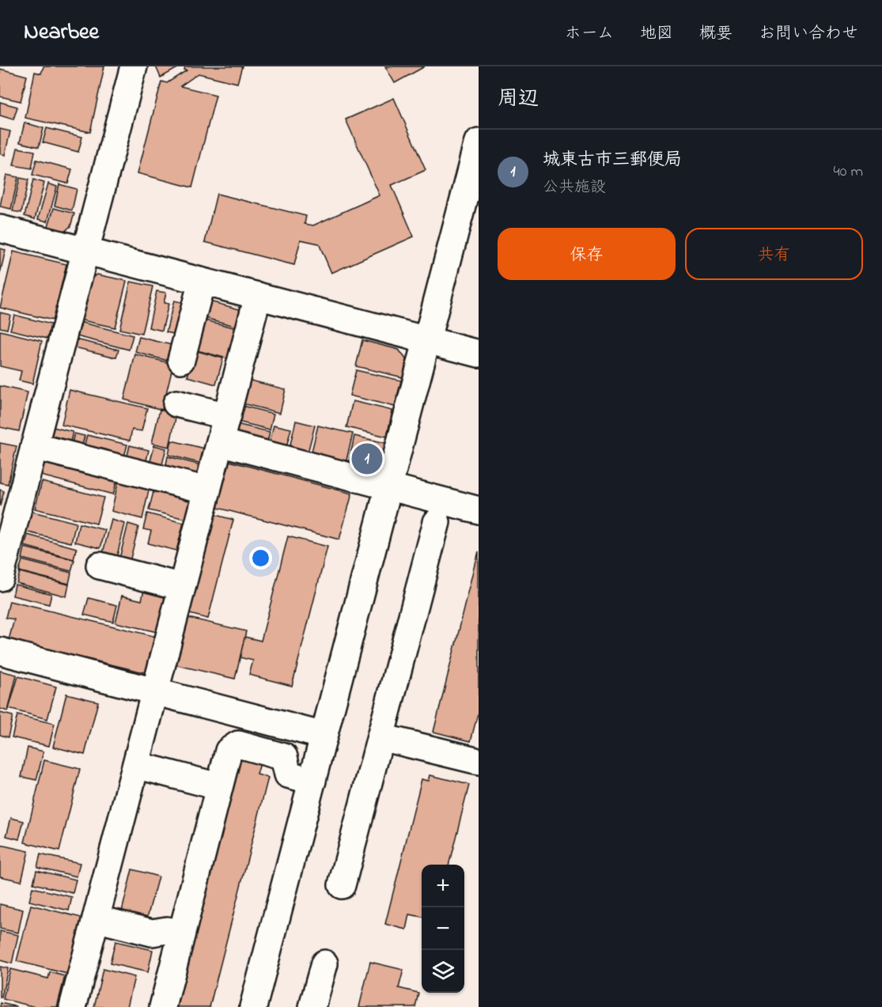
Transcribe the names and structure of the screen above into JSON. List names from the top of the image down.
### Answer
{
  "page": {
    "header": "Nearbee",
    "nav": [
      "ホーム",
      "地図",
      "概要",
      "お問い合わせ"
    ],
    "heading": "周辺",
    "list": [
      {
        "mark": "1",
        "name": "城東古市三郵便局",
        "note": "公共施設",
        "value": "40 m"
      }
    ],
    "buttons": ["保存", "共有"],
    "pins": "1",
    "map_buttons": ["+", "−"]
  }
}
